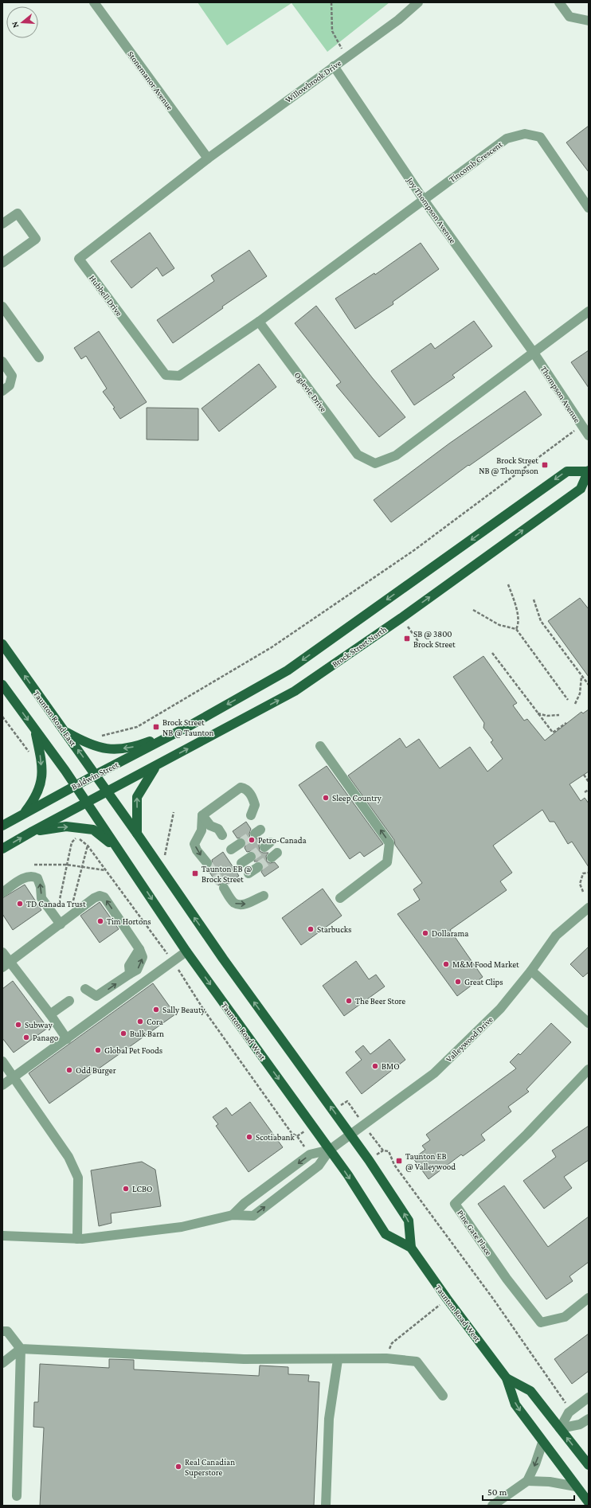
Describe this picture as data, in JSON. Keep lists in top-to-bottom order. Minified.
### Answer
{"streets":{"main road":["Brock Street North","Taunton Road East","Baldwin Street","Taunton Road West"],"street":["Stonemanor Avenue","Willowbrook Drive","Tincomb Crescent","Joy Thompson Avenue","Hubbell Drive","Oglevie Drive","Thompson Avenue","Valleywood Drive","Pine Gate Place"]},"crossings":[["Stonemanor Avenue","Willowbrook Drive"],["Stonemanor Avenue","Hubbell Drive"],["Willowbrook Drive","Joy Thompson Avenue"],["Willowbrook Drive","Hubbell Drive"],["Tincomb Crescent","Joy Thompson Avenue"],["Joy Thompson Avenue","Oglevie Drive"],["Joy Thompson Avenue","Thompson Avenue"],["Hubbell Drive","Oglevie Drive"],["Oglevie Drive","Thompson Avenue"],["Brock Street North","Taunton Road East"],["Brock Street North","Baldwin Street"],["Brock Street North","Taunton Road West"],["Taunton Road East","Baldwin Street"],["Taunton Road East","Taunton Road West"],["Taunton Road West","Valleywood Drive"]],"places":{"transit":["Brock Street NB @ Thompson","SB @ 3800 Brock Street","Brock Street NB @ Taunton","Taunton EB @ Brock Street","Taunton EB @ Valleywood"],"other":["Sleep Country","Petro-Canada","TD Canada Trust","Tim Hortons","Starbucks","Dollarama","M&M Food Market","Great Clips","The Beer Store","Sally Beauty","Cora","Subway","Bulk Barn","Panago","Global Pet Foods","BMO","Odd Burger","Scotiabank","LCBO","Real Canadian Superstore"]},"scale_bar":"50 m","north":"left"}
